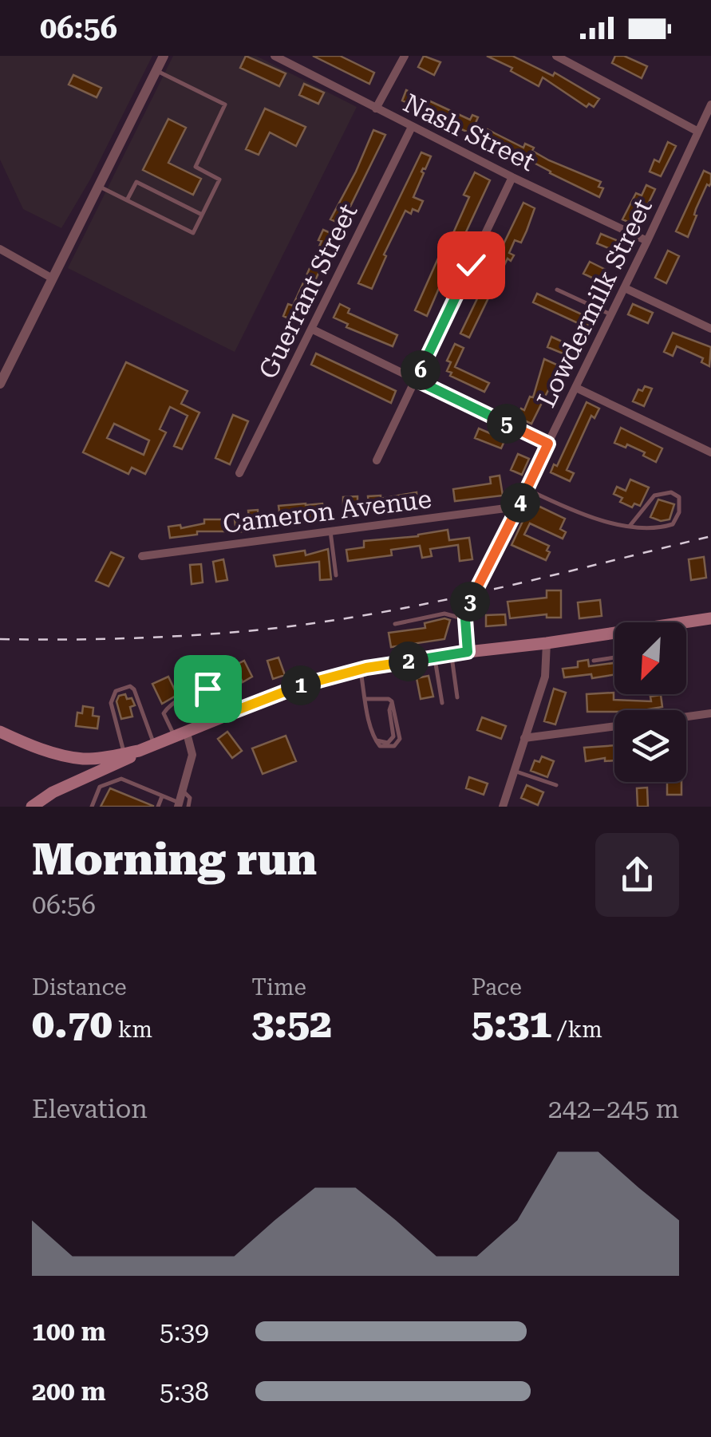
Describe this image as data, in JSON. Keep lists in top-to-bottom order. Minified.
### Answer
{"streets":{"street":["Nash Street","Guerrant Street","Lowdermilk Street","Cameron Avenue"]},"crossings":[["Nash Street","Guerrant Street"],["Nash Street","Lowdermilk Street"],["Lowdermilk Street","Cameron Avenue"]],"north":"bottom left","page":{"status":"06:56","pins":["6","5","4","3","2","1"],"heading":["Morning run","06:56"],"stats":[["Distance","0.70 km"],["Time","3:52"],["Pace","5:31 /km"]],"chart":["Elevation","242–245 m"],"list":[{"name":"100 m","note":"5:39"},{"name":"200 m","note":"5:38"}]}}
